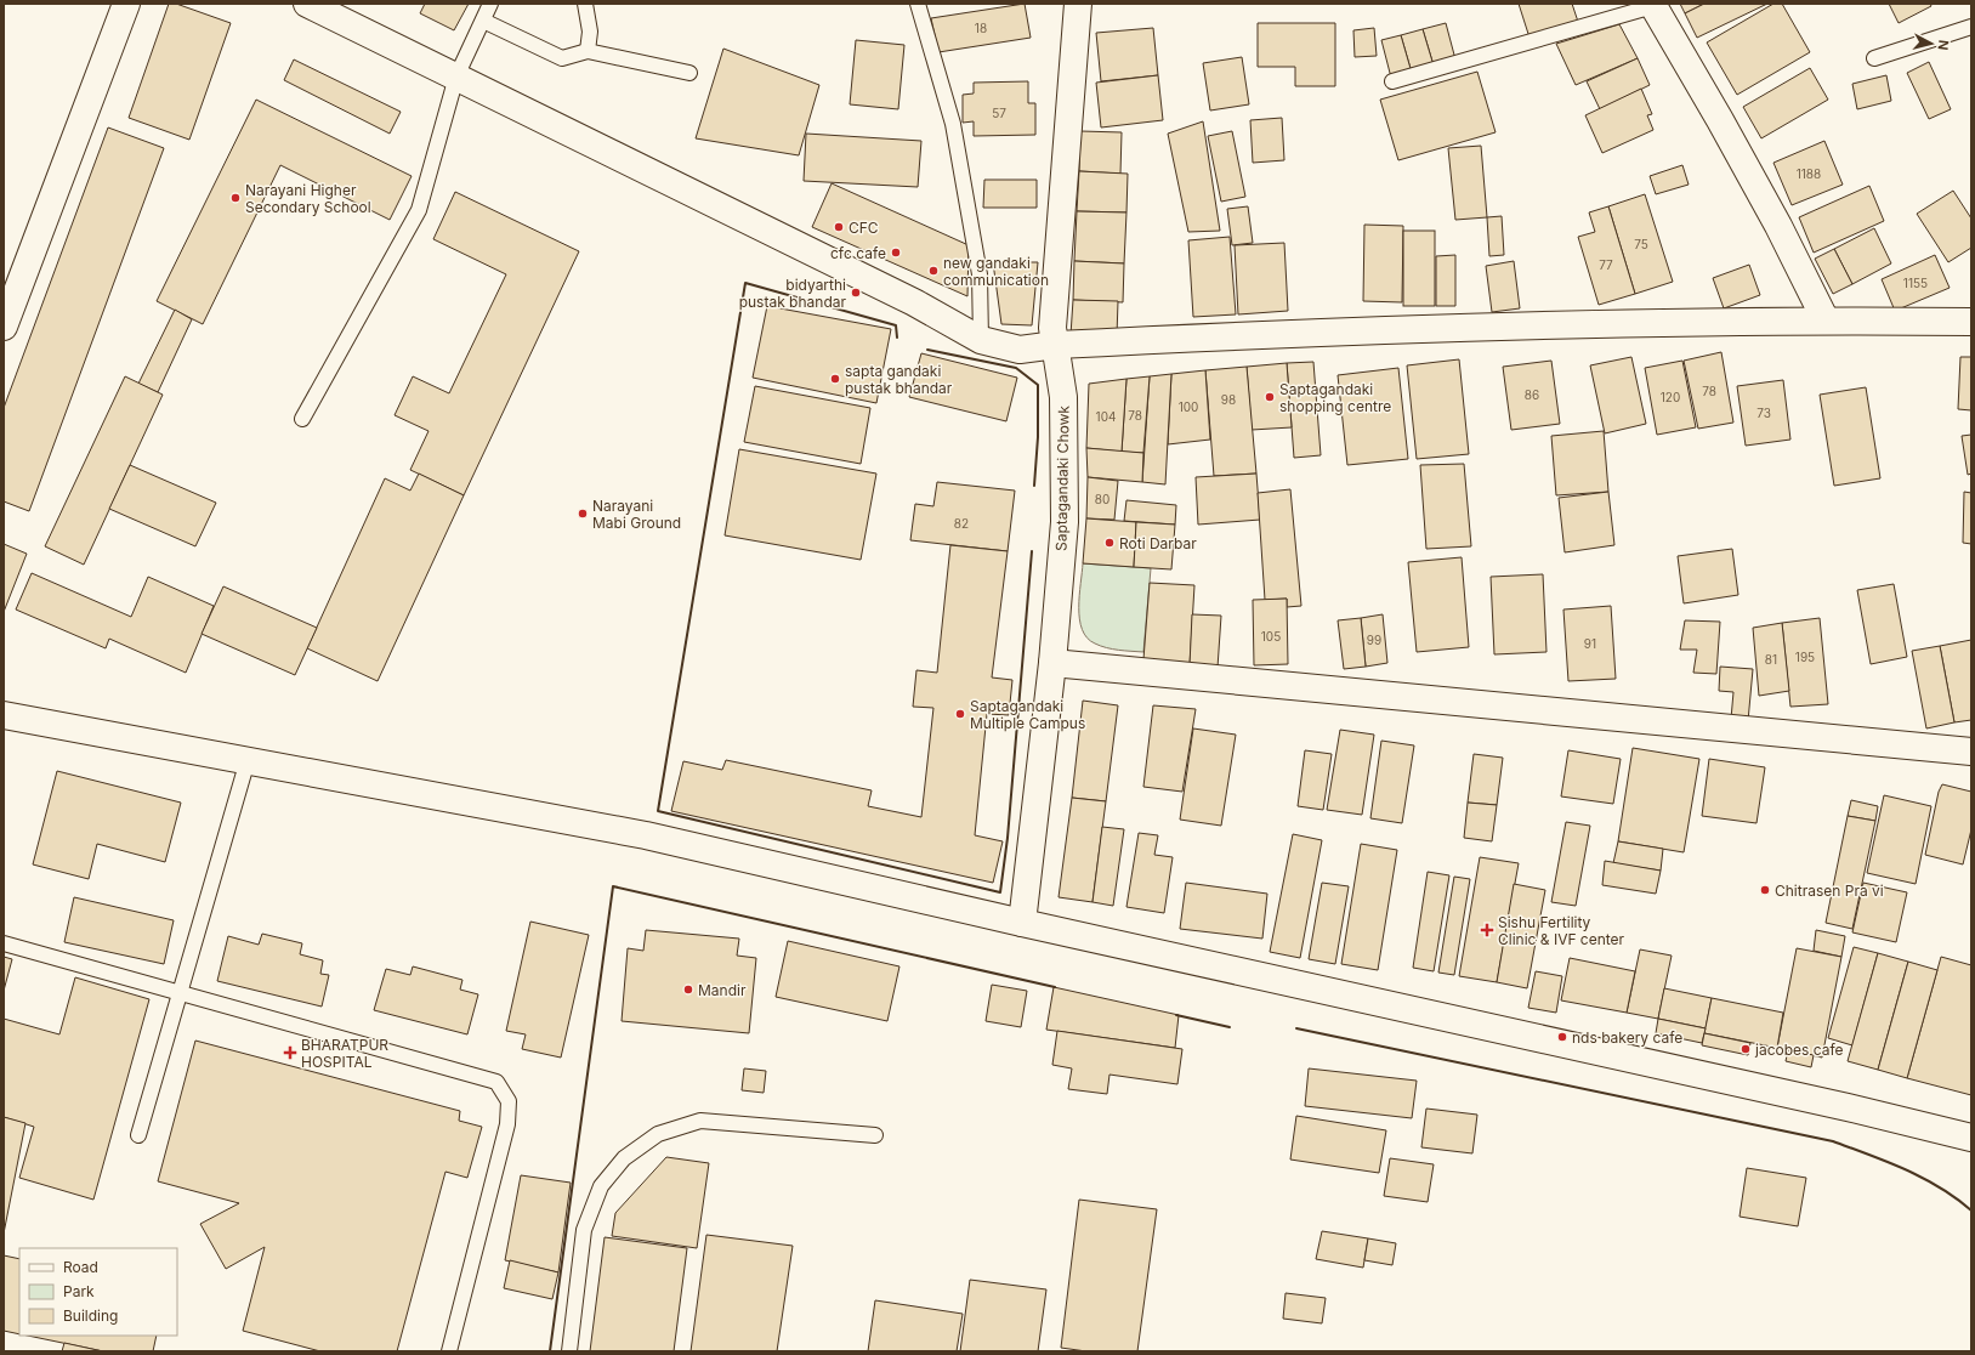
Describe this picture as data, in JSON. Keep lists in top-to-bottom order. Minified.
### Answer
{"streets":{"street":["Saptagandaki Chowk"]},"places":{"other":["Narayani Higher Secondary School","CFC","cfc cafe","new gandaki communication","bidyarthi pustak bhandar","sapta gandaki pustak bhandar","Saptagandaki shopping centre","Narayani Mabi Ground","Roti Darbar","Saptagandaki Multiple Campus","Chitrasen Pra vi","Mandir","nds bakery cafe","jacobes cafe"],"health":["Sishu Fertility Clinic & IVF center","BHARATPUR HOSPITAL"]},"house_numbers":["18","57","1188","75","77","1155","78","86","120","98","100","73","78","104","80","82","105","99","91","195","81"],"legend":["Road","Park","Building"],"north":"right"}
